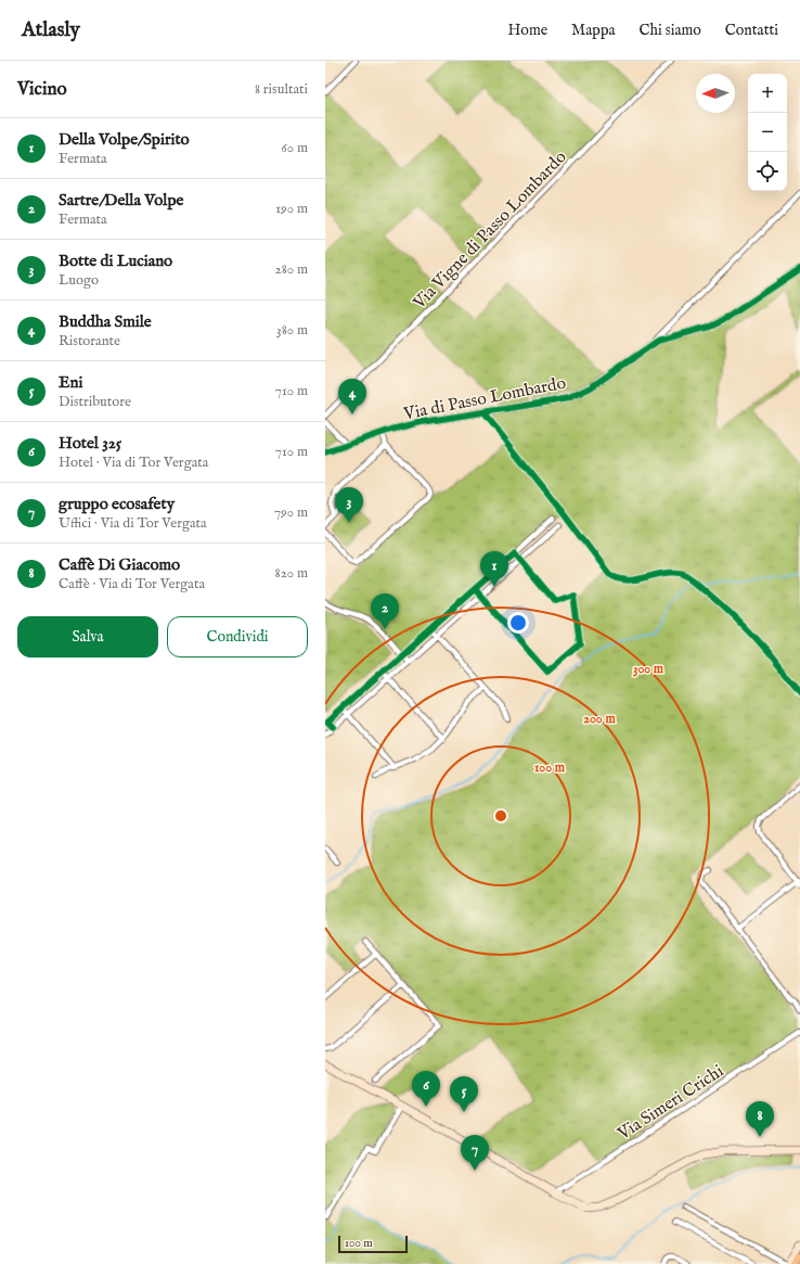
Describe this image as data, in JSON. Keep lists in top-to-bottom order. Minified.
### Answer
{"streets":{"street":["Via Vigne di Passo Lombardo","Via di Passo Lombardo","Via Simeri Crichi"]},"scale_bar":"100 m","north":"left","page":{"header":"Atlasly","nav":["Home","Mappa","Chi siamo","Contatti"],"heading":["Vicino","8 risultati"],"map_buttons":["+","−"],"list":[{"mark":"1","name":"Della Volpe/Spirito","note":"Fermata","value":"60 m"},{"mark":"2","name":"Sartre/Della Volpe","note":"Fermata","value":"190 m"},{"mark":"3","name":"Botte di Luciano","note":"Luogo","value":"280 m"},{"mark":"4","name":"Buddha Smile","note":"Ristorante","value":"380 m"},{"mark":"5","name":"Eni","note":"Distributore","value":"710 m"},{"mark":"6","name":"Hotel 325","note":"Hotel · Via di Tor Vergata","value":"710 m"},{"mark":"7","name":"gruppo ecosafety","note":"Uffici · Via di Tor Vergata","value":"790 m"},{"mark":"8","name":"Caffè Di Giacomo","note":"Caffè · Via di Tor Vergata","value":"820 m"}],"pins":["4","3","1","2","6","5","8","7"],"buttons":["Salva","Condividi"],"scale":"100 m"},"rings":["300 m","200 m","100 m"]}
